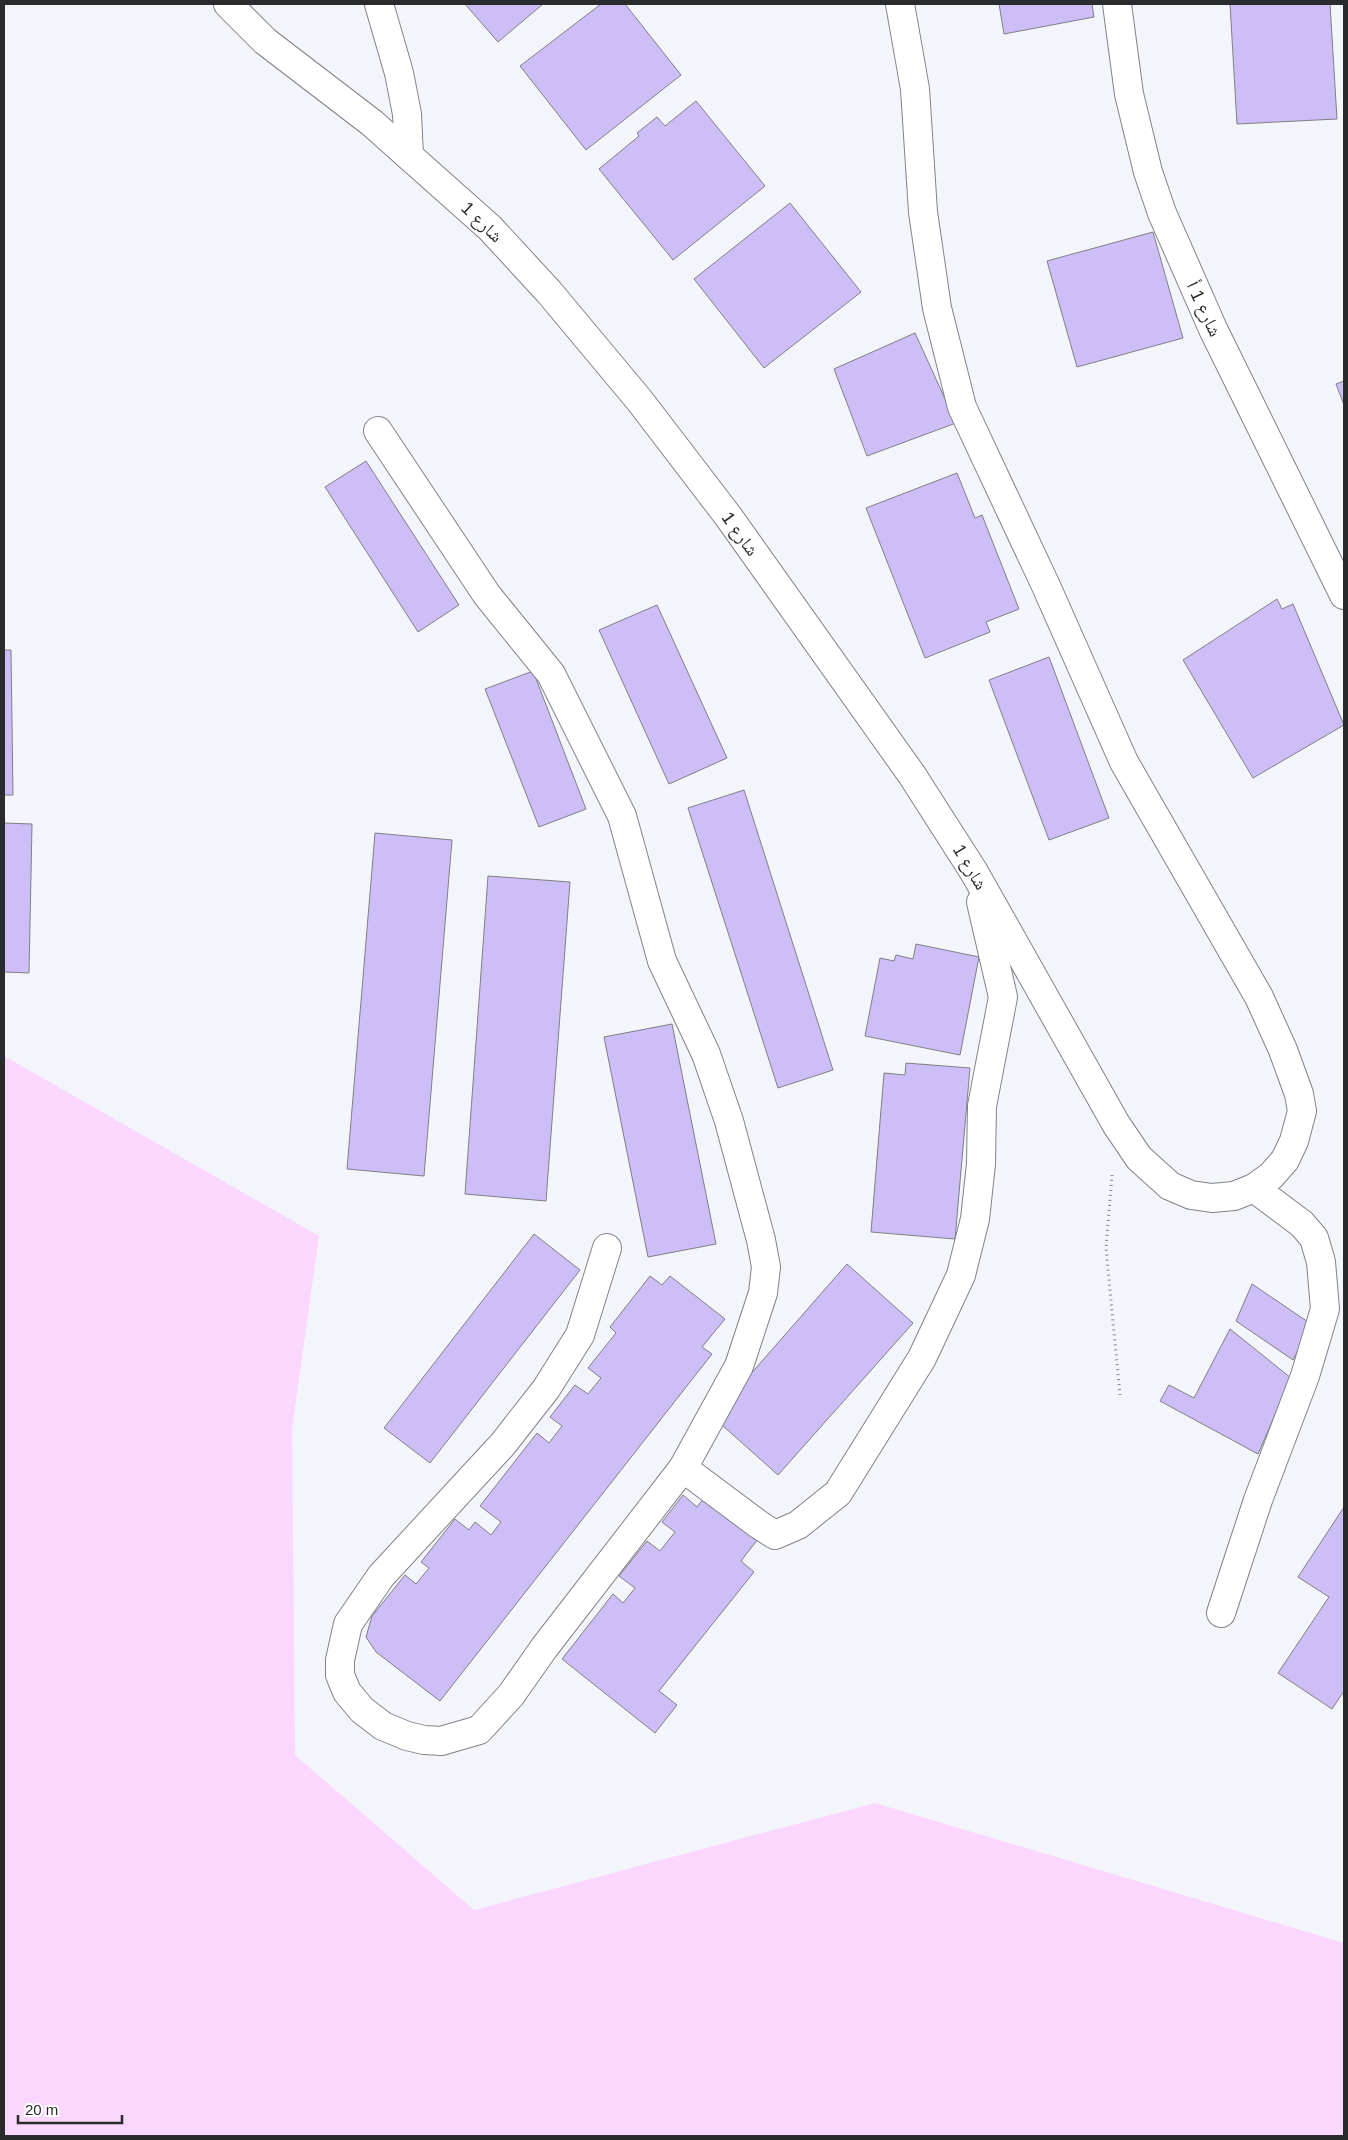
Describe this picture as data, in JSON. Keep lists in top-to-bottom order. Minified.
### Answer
{"streets":{"street":["شارع 1","شارع 1 أ"]},"scale_bar":"20 m"}
